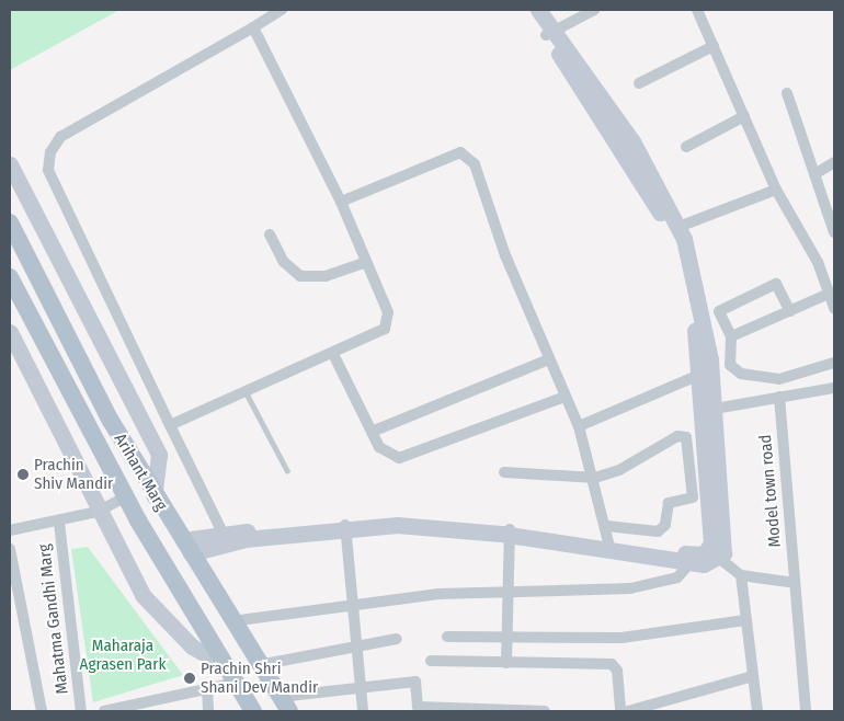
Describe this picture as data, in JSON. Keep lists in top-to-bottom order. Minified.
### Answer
{"streets":{"main road":["Arihant Marg"],"street":["Model town road","Mahatma Gandhi Marg"]},"parks":["Maharaja Agrasen Park"],"places":["Prachin Shiv Mandir","Prachin Shri Shani Dev Mandir"]}
